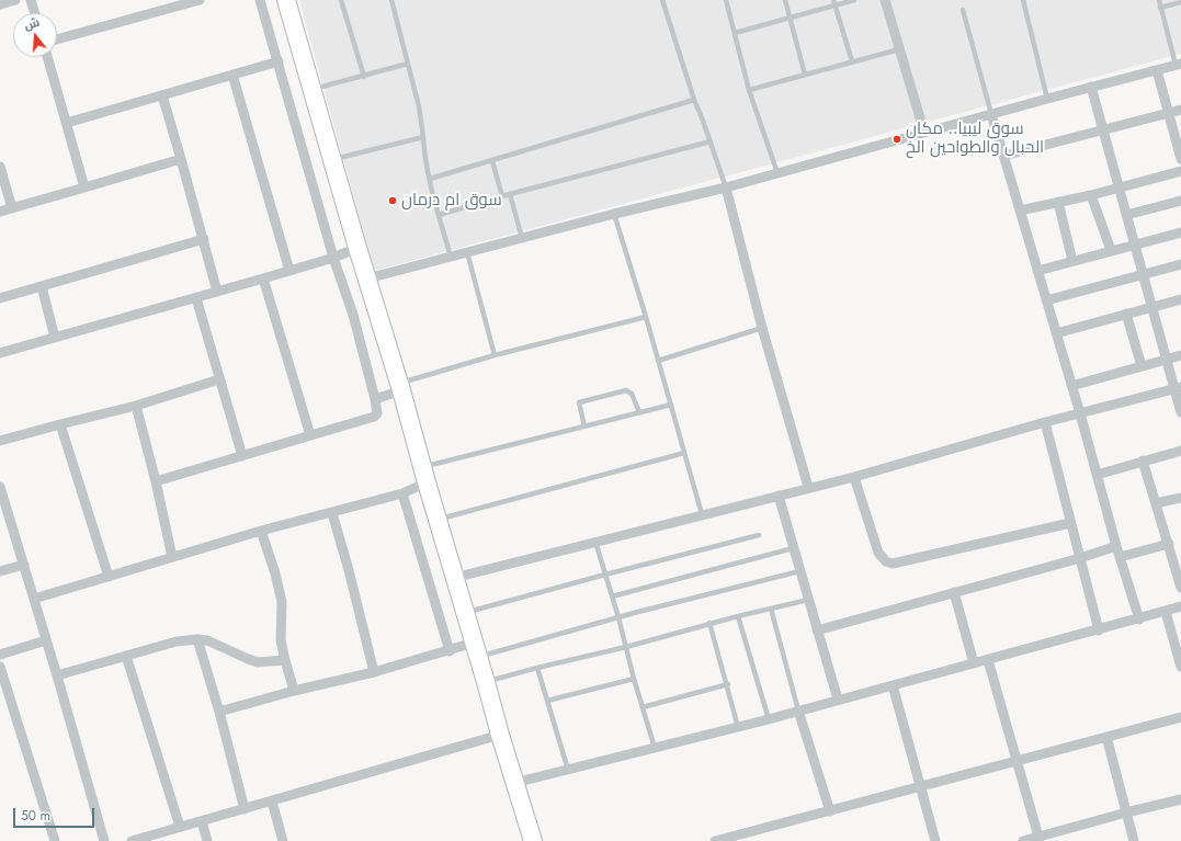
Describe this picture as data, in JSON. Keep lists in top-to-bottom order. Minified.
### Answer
{"places":["سوق ليبيا.. مكان الحبال والطواحين الخ","سوق ام درمان"],"scale_bar":"50 m","north":"top"}
